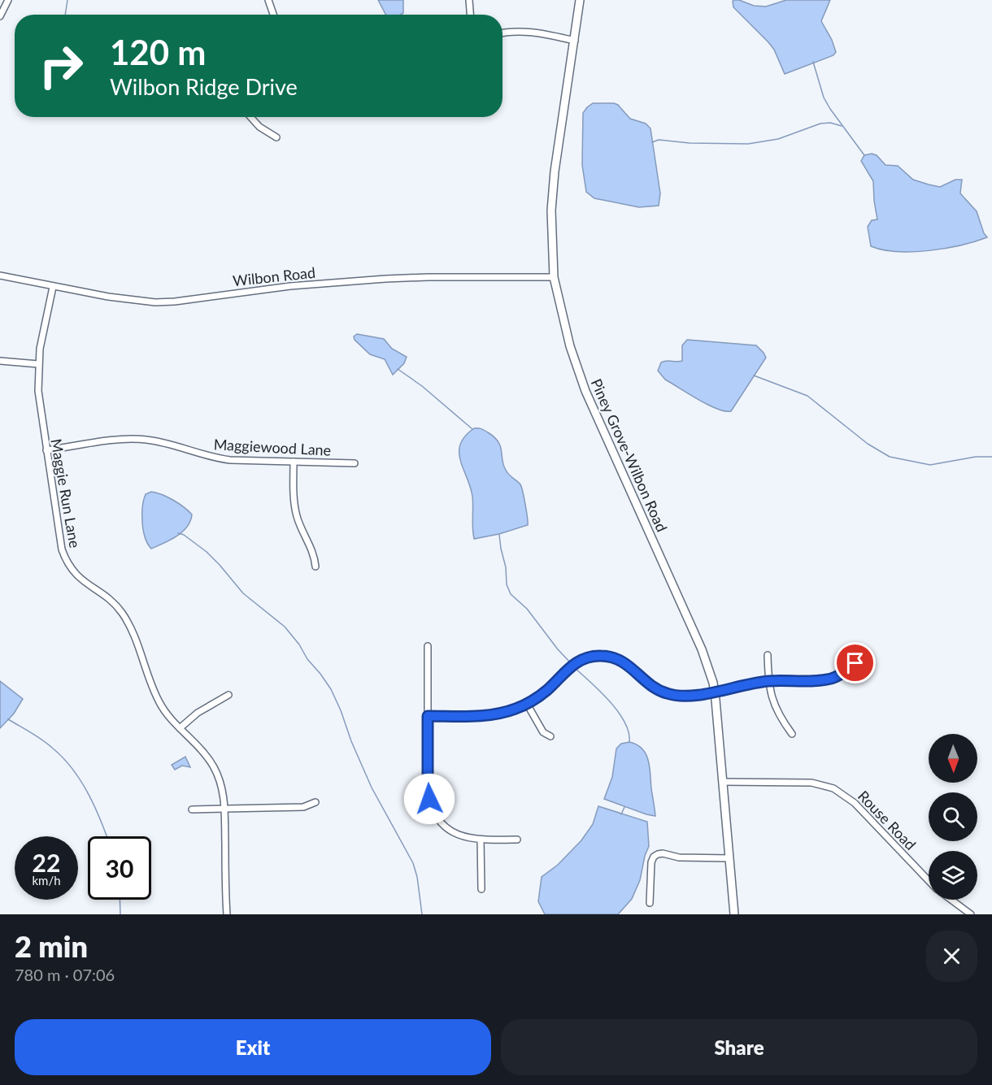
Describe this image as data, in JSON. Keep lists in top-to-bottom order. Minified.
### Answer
{"streets":{"street":["Wilbon Road","Maggiewood Lane","Piney Grove-Wilbon Road","Maggie Run Lane","Rouse Road"]},"crossings":[["Wilbon Road","Piney Grove-Wilbon Road"],["Wilbon Road","Maggie Run Lane"],["Maggiewood Lane","Maggie Run Lane"],["Piney Grove-Wilbon Road","Rouse Road"]],"north":"bottom","page":{"turn":["120 m","Wilbon Ridge Drive"],"speed":"22 km/h","limit":"30","heading":["2 min","780 m · 07:06"],"buttons":["Exit","Share"]}}
